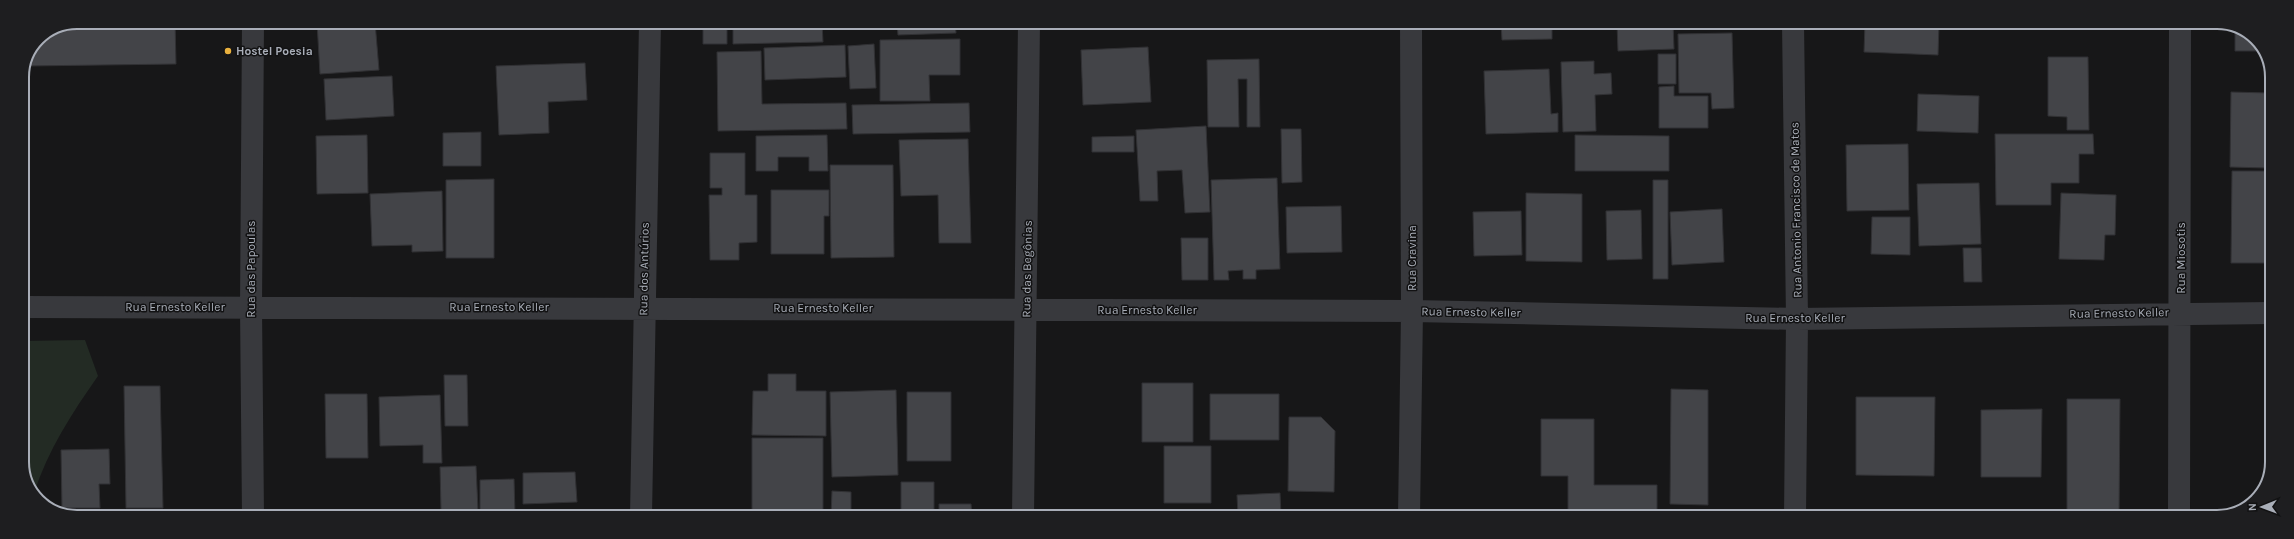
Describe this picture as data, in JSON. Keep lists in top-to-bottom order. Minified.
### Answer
{"streets":{"street":["Rua Antonio Francisco de Matos","Rua Cravina","Rua Miosotis","Rua das Papoulas","Rua dos Antúrios","Rua das Begônias","Rua Ernesto Keller"]},"crossings":[["Rua Antonio Francisco de Matos","Rua Ernesto Keller"],["Rua Cravina","Rua Ernesto Keller"],["Rua Miosotis","Rua Ernesto Keller"],["Rua das Papoulas","Rua Ernesto Keller"],["Rua dos Antúrios","Rua Ernesto Keller"],["Rua das Begônias","Rua Ernesto Keller"]],"places":["Hostel Poesia"],"north":"left"}
